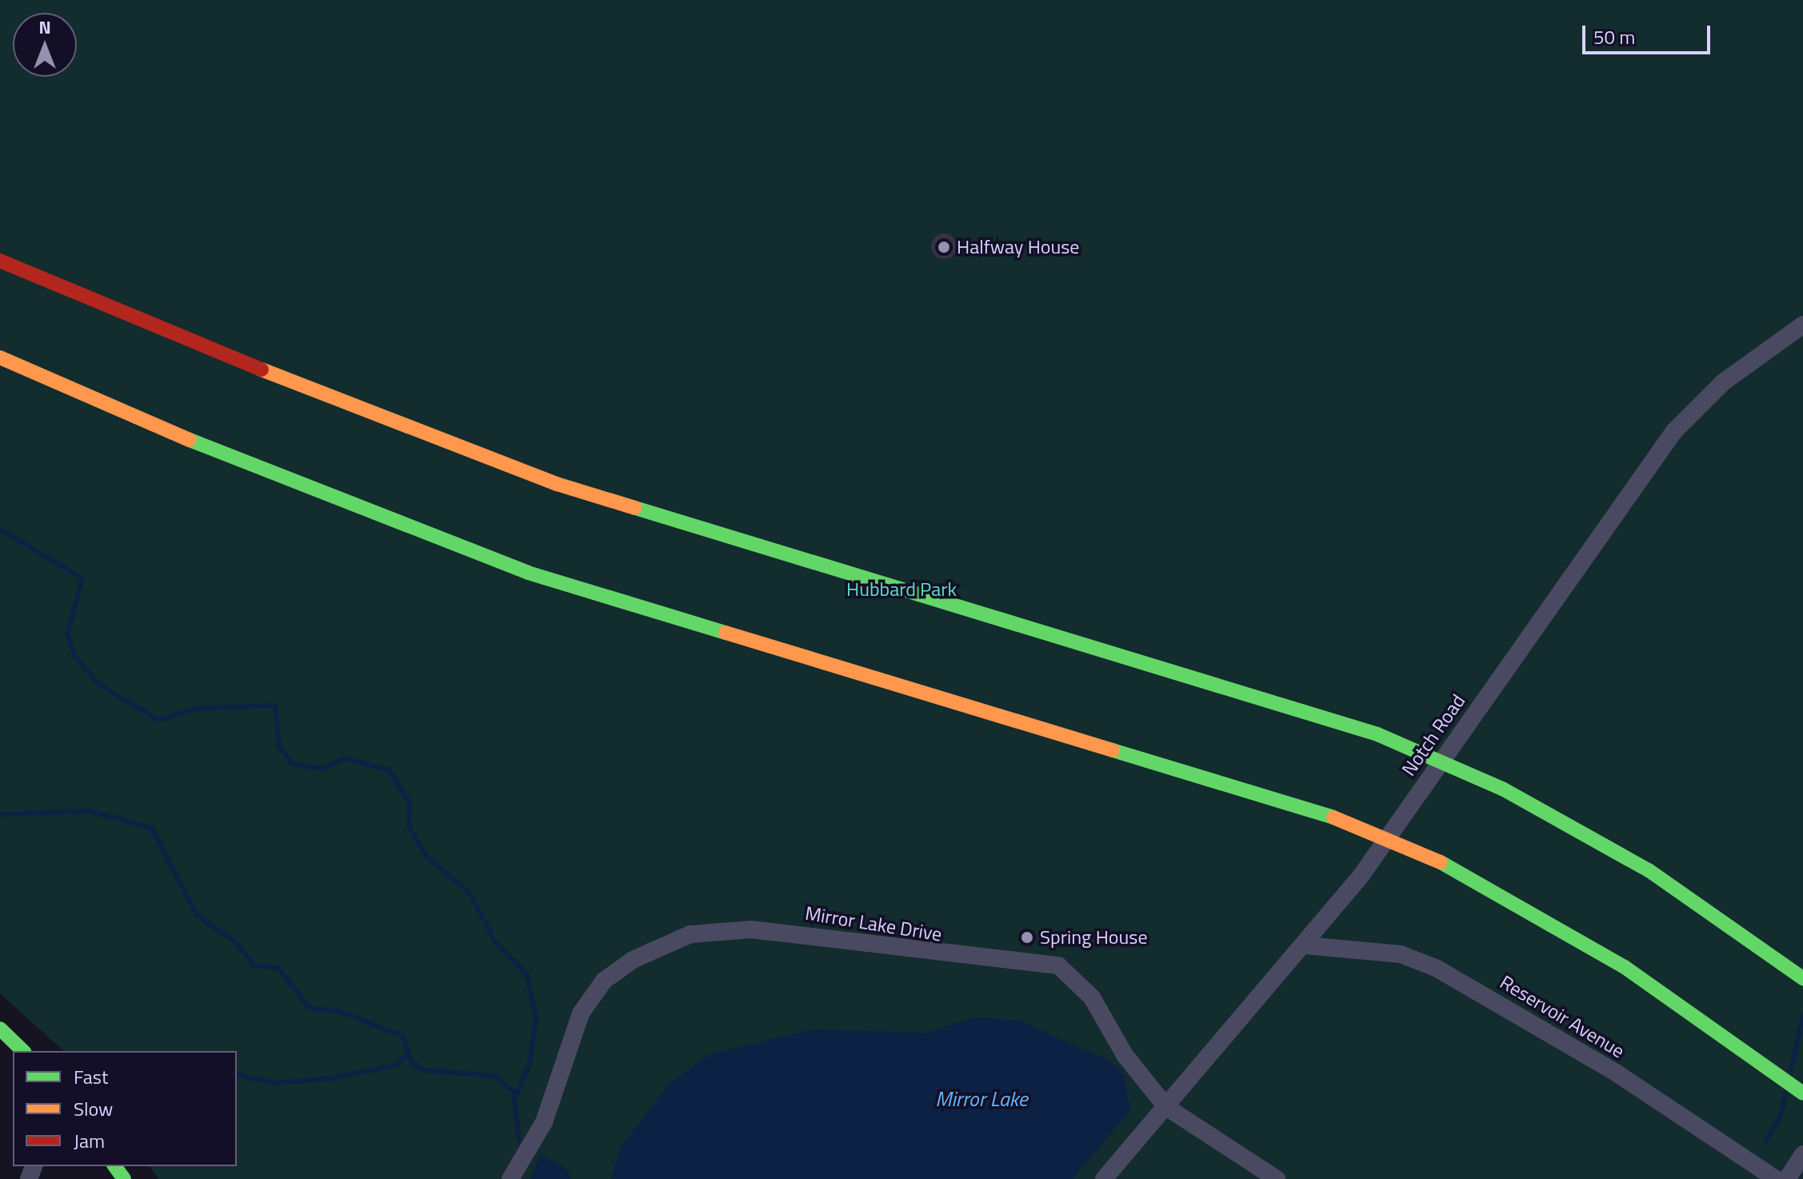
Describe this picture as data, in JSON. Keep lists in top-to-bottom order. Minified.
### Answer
{"streets":{"street":["Notch Road","Mirror Lake Drive","Reservoir Avenue"]},"crossings":[["Notch Road","Mirror Lake Drive"],["Notch Road","Reservoir Avenue"]],"water":["Mirror Lake"],"parks":["Hubbard Park"],"places":["Halfway House","Spring House"],"legend":["Fast","Slow","Jam"],"scale_bar":"50 m","north":"top"}
